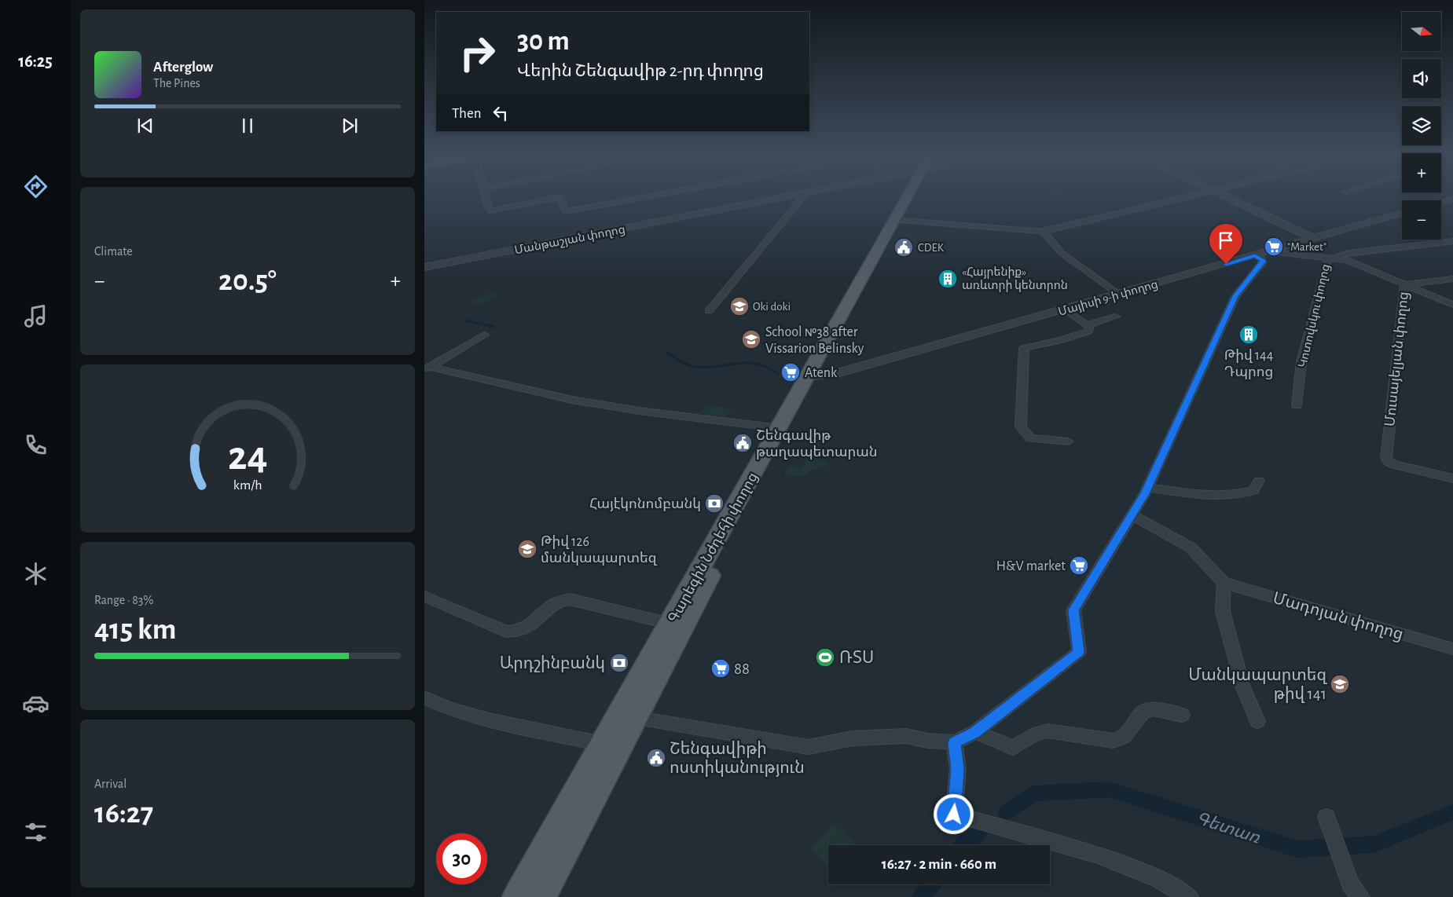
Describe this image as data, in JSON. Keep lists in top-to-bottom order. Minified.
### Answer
{"streets":{"main road":["Գարեգին Նժդեհի փողոց"],"street":["Մանթաշյան փողոց","Մայիսի 9-ի փողոց","Կոտովսկու փողոց","Մուսայելյան փողոց","Մադոյան փողոց"]},"crossings":[["Մայիսի 9-ի փողոց","Գարեգին Նժդեհի փողոց"]],"water":["Գետառ"],"places":{"supermarket":["\"Market\"","Atenk","H&V market","88"],"public building":["CDEK","Շենգավիթ թաղապետարան","Շենգավիթի ոստիկանություն"],"building":["«Հայրենիք» առևտրի կենտրոն","Թիվ 144 Դպրոց"],"school or university":["Oki doki","School №38 after Vissarion Belinsky","Թիվ 126 մանկապարտեզ","Մանկապարտեզ թիվ 141"],"bank":["Հայէկոնոմբանկ","Արդշինբանկ"],"sports":["ՌՏՍ"]},"north":"right","page":{"tabs":"16:25","map_buttons":["+","−"],"turn":["30 m","Վերին Շենգավիթ 2-րդ փողոց"],"song":["Afterglow","The Pines"],"then":"Then","tile":["Climate",["Range · 83%","415 km"],["Arrival","16:27"]],"heat":["−","20.5°","+"],"limit":"30","trip":"16:27 · 2 min · 660 m","gauge":["24","km/h"]}}
